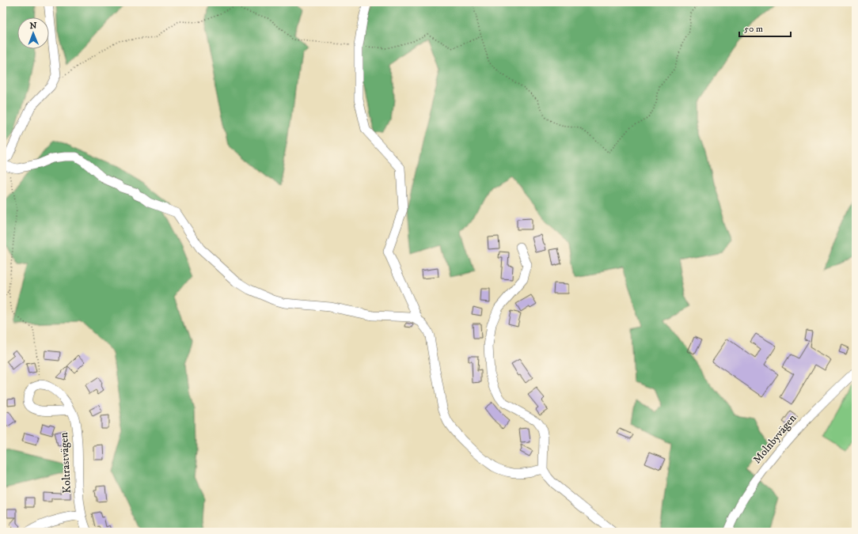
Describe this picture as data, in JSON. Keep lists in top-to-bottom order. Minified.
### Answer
{"streets":{"street":["Molnbyvägen","Koltrastvägen"]},"scale_bar":"50 m","north":"top"}
